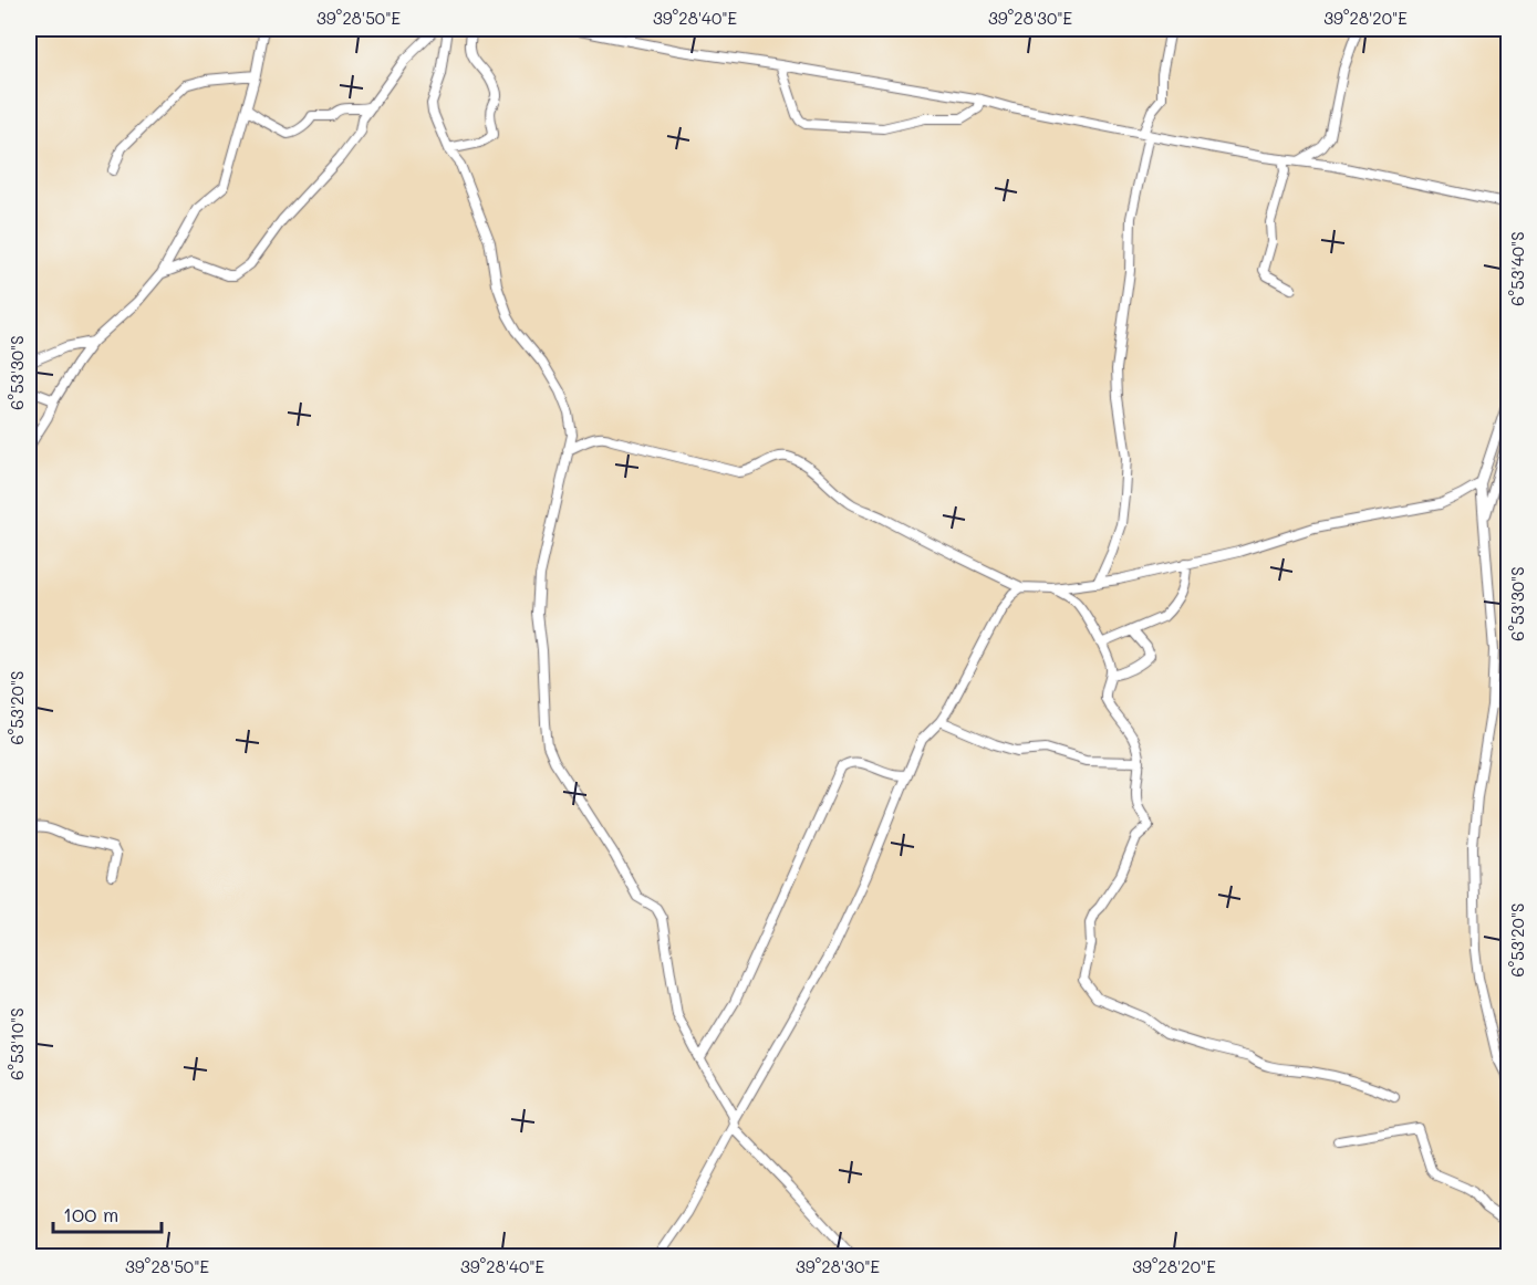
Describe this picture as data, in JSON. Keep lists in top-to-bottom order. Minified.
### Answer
{"scale_bar":"100 m","coordinates":["39°28'50\"E","39°28'40\"E","39°28'30\"E","39°28'20\"E","6°53'40\"S","6°53'30\"S","6°53'20\"S","6°53'10\"S"]}
